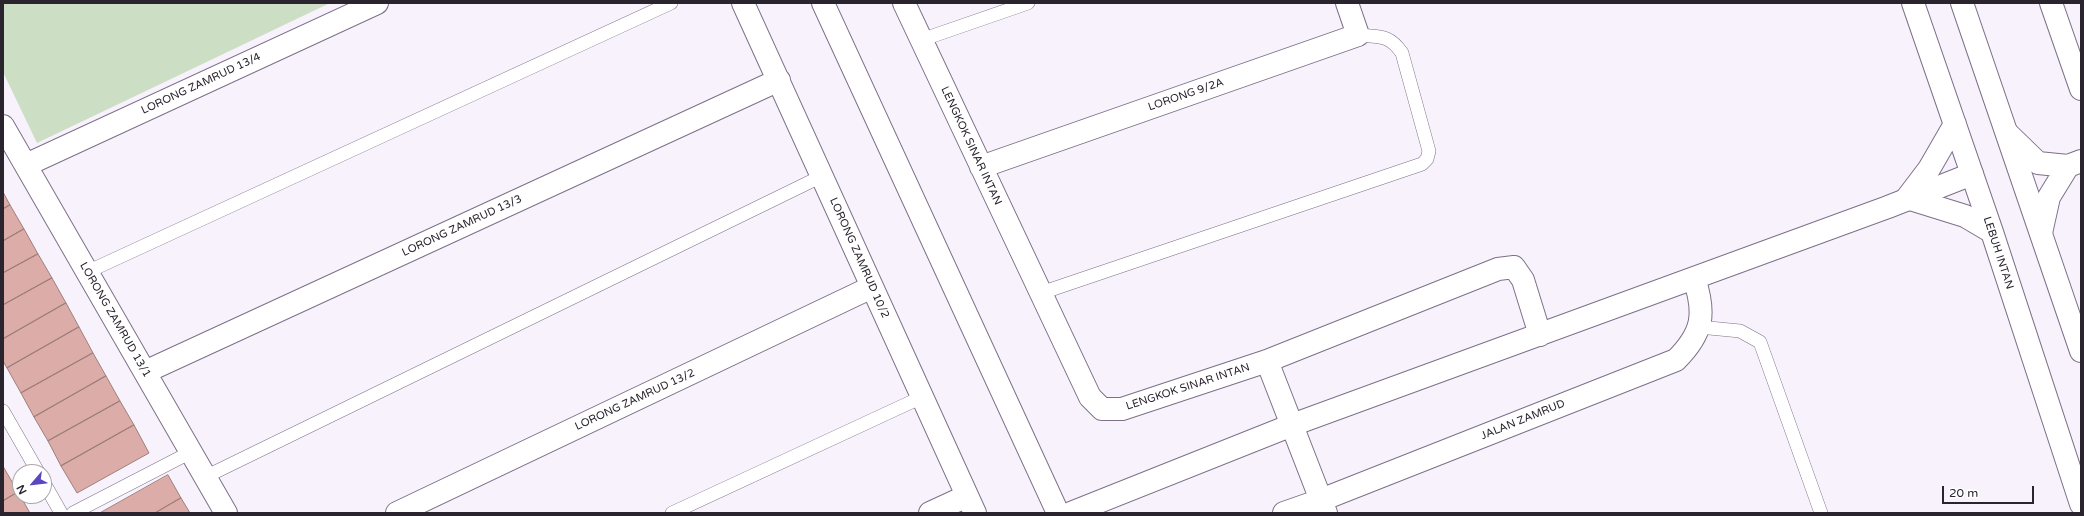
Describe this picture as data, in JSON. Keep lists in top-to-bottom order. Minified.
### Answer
{"streets":{"street":["LORONG ZAMRUD 13/4","LORONG 9/2A","LENGKOK SINAR INTAN","LORONG ZAMRUD 13/3","LEBUH INTAN","LORONG ZAMRUD 10/2","LORONG ZAMRUD 13/1","LORONG ZAMRUD 13/2","JALAN ZAMRUD"]},"crossings":[["LORONG ZAMRUD 13/4","LORONG ZAMRUD 13/1"],["LORONG 9/2A","LENGKOK SINAR INTAN"],["LORONG ZAMRUD 13/3","LORONG ZAMRUD 10/2"],["LORONG ZAMRUD 13/3","LORONG ZAMRUD 13/1"],["LORONG ZAMRUD 10/2","LORONG ZAMRUD 13/2"]],"scale_bar":"20 m","north":"bottom left"}
